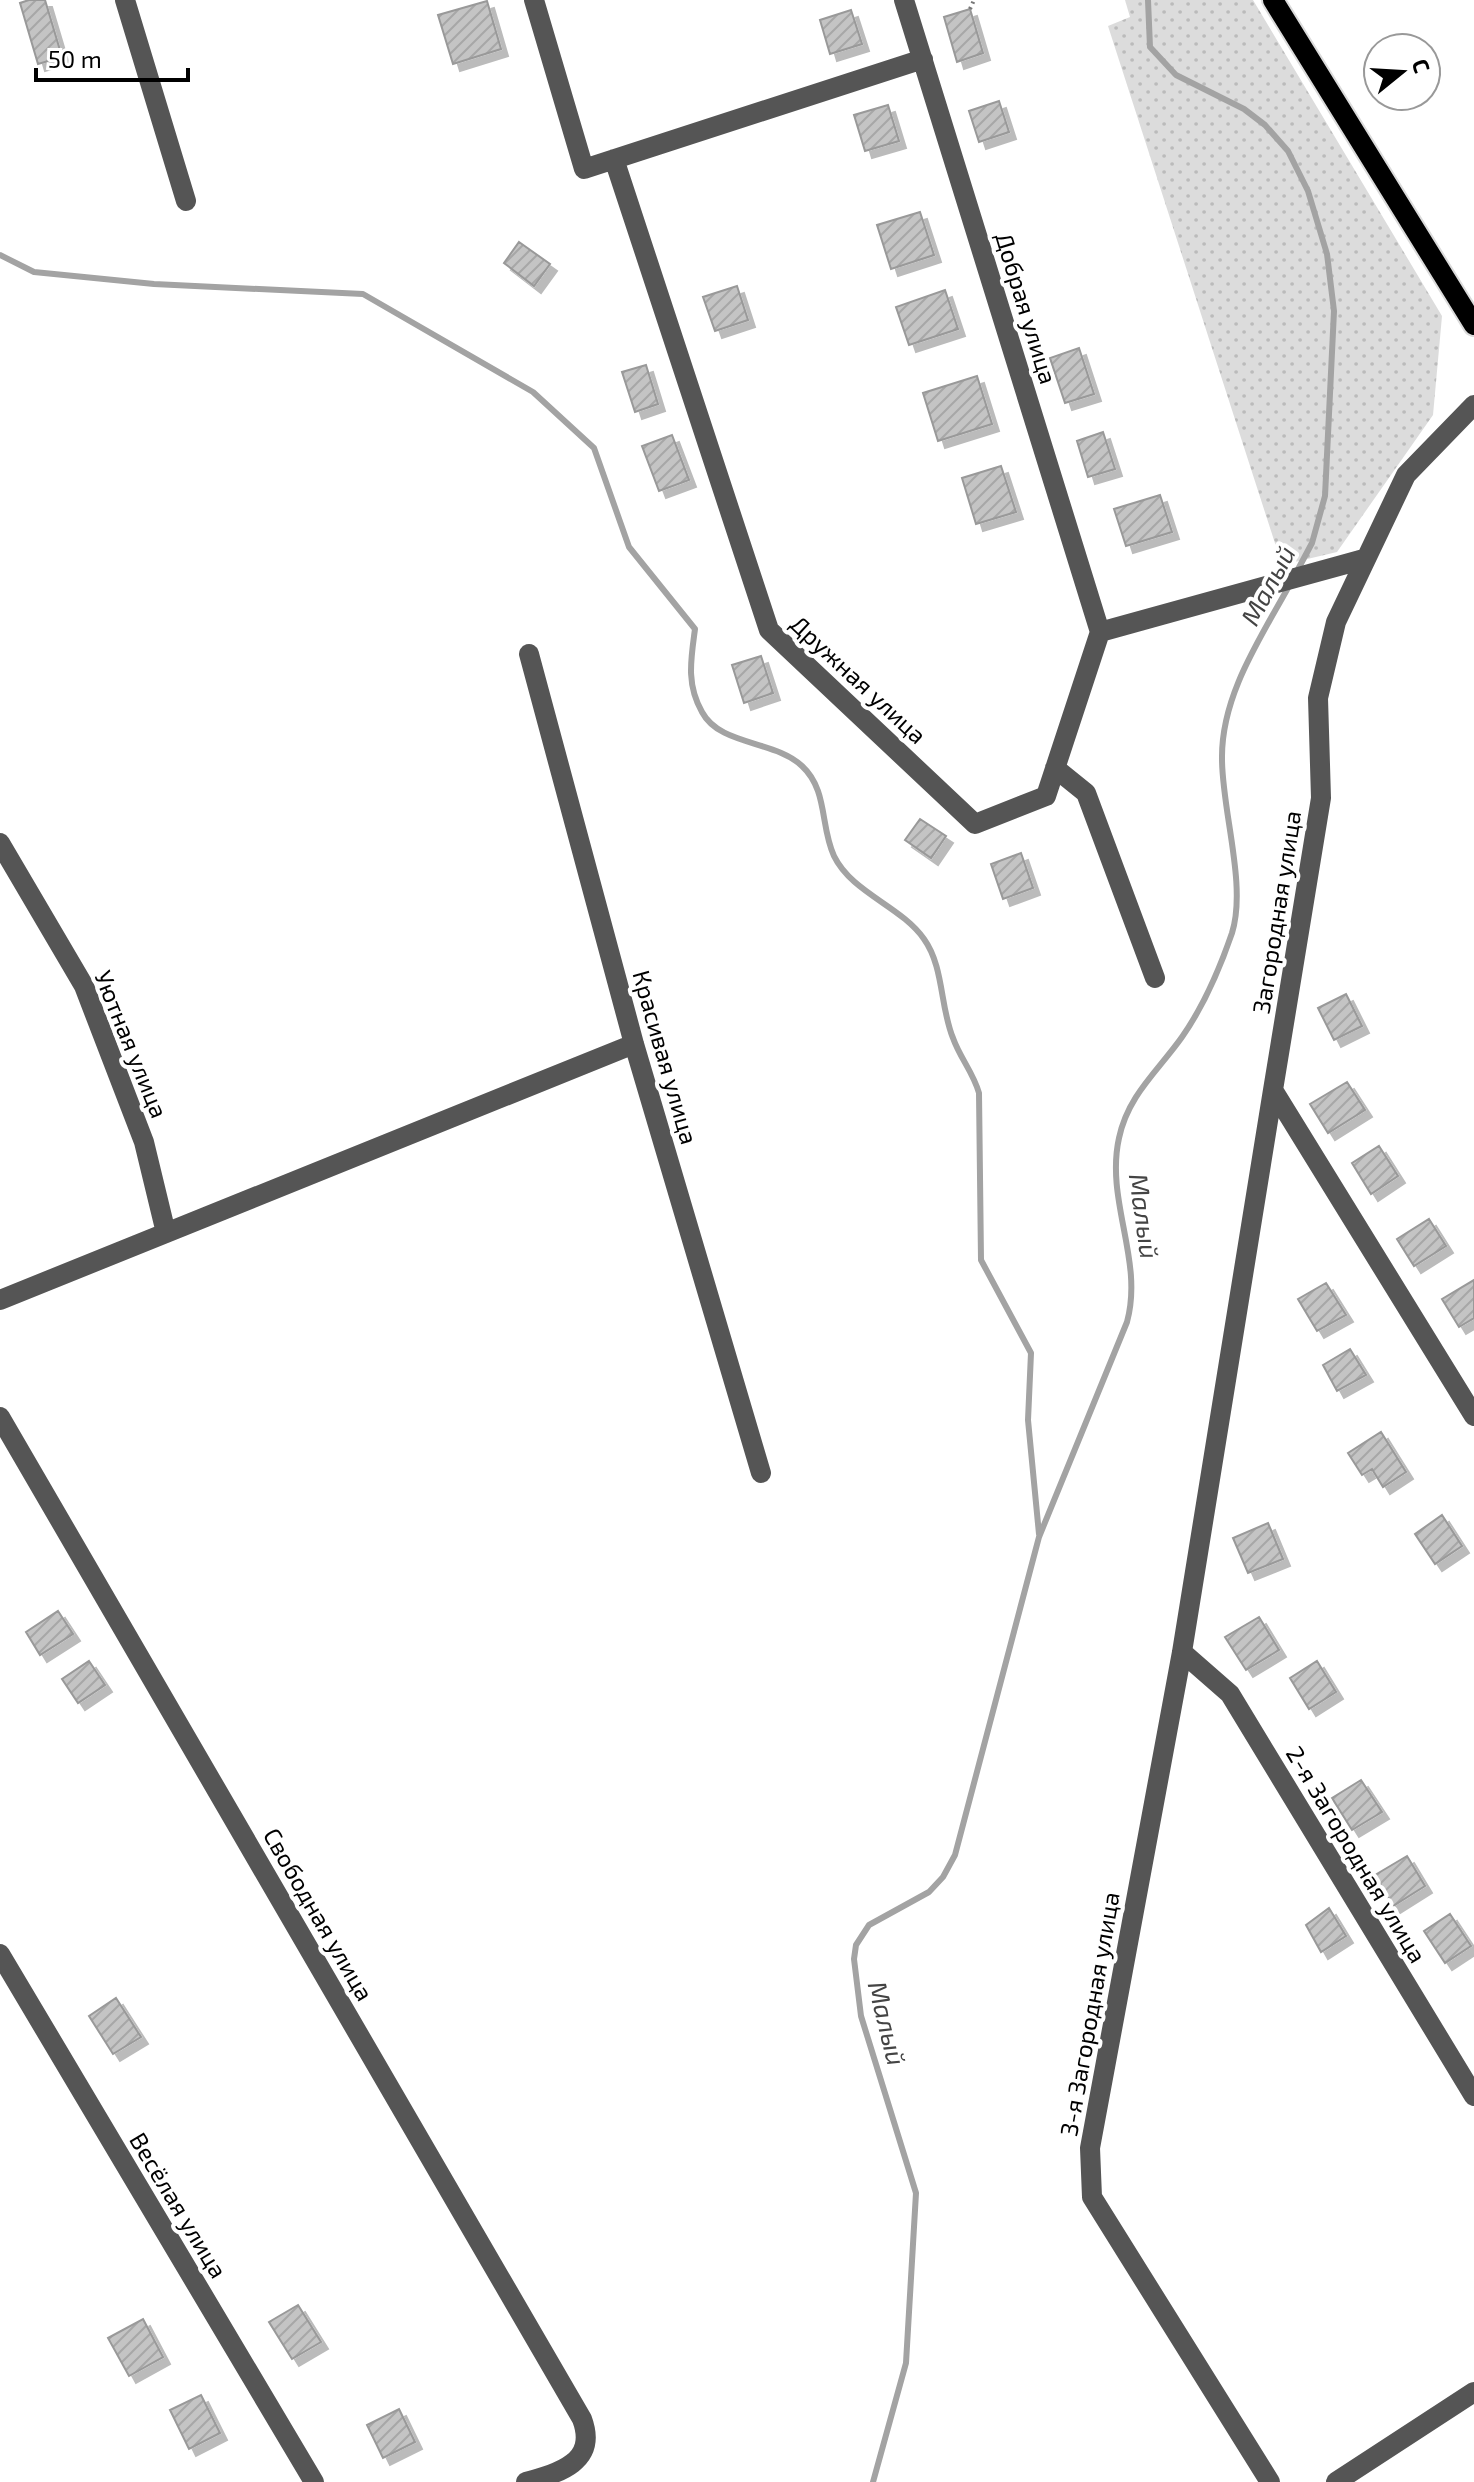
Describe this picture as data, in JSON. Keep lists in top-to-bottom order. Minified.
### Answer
{"streets":{"street":["Добрая улица","Дружная улица","Загородная улица","Уютная улица","Красивая улица","2-я Загородная улица","Свободная улица","3-я Загородная улица","Весёлая улица"]},"crossings":[["Добрая улица","Дружная улица"],["Загородная улица","2-я Загородная улица"],["Загородная улица","3-я Загородная улица"],["2-я Загородная улица","3-я Загородная улица"]],"water":["Малый"],"scale_bar":"50 m","north":"right"}
